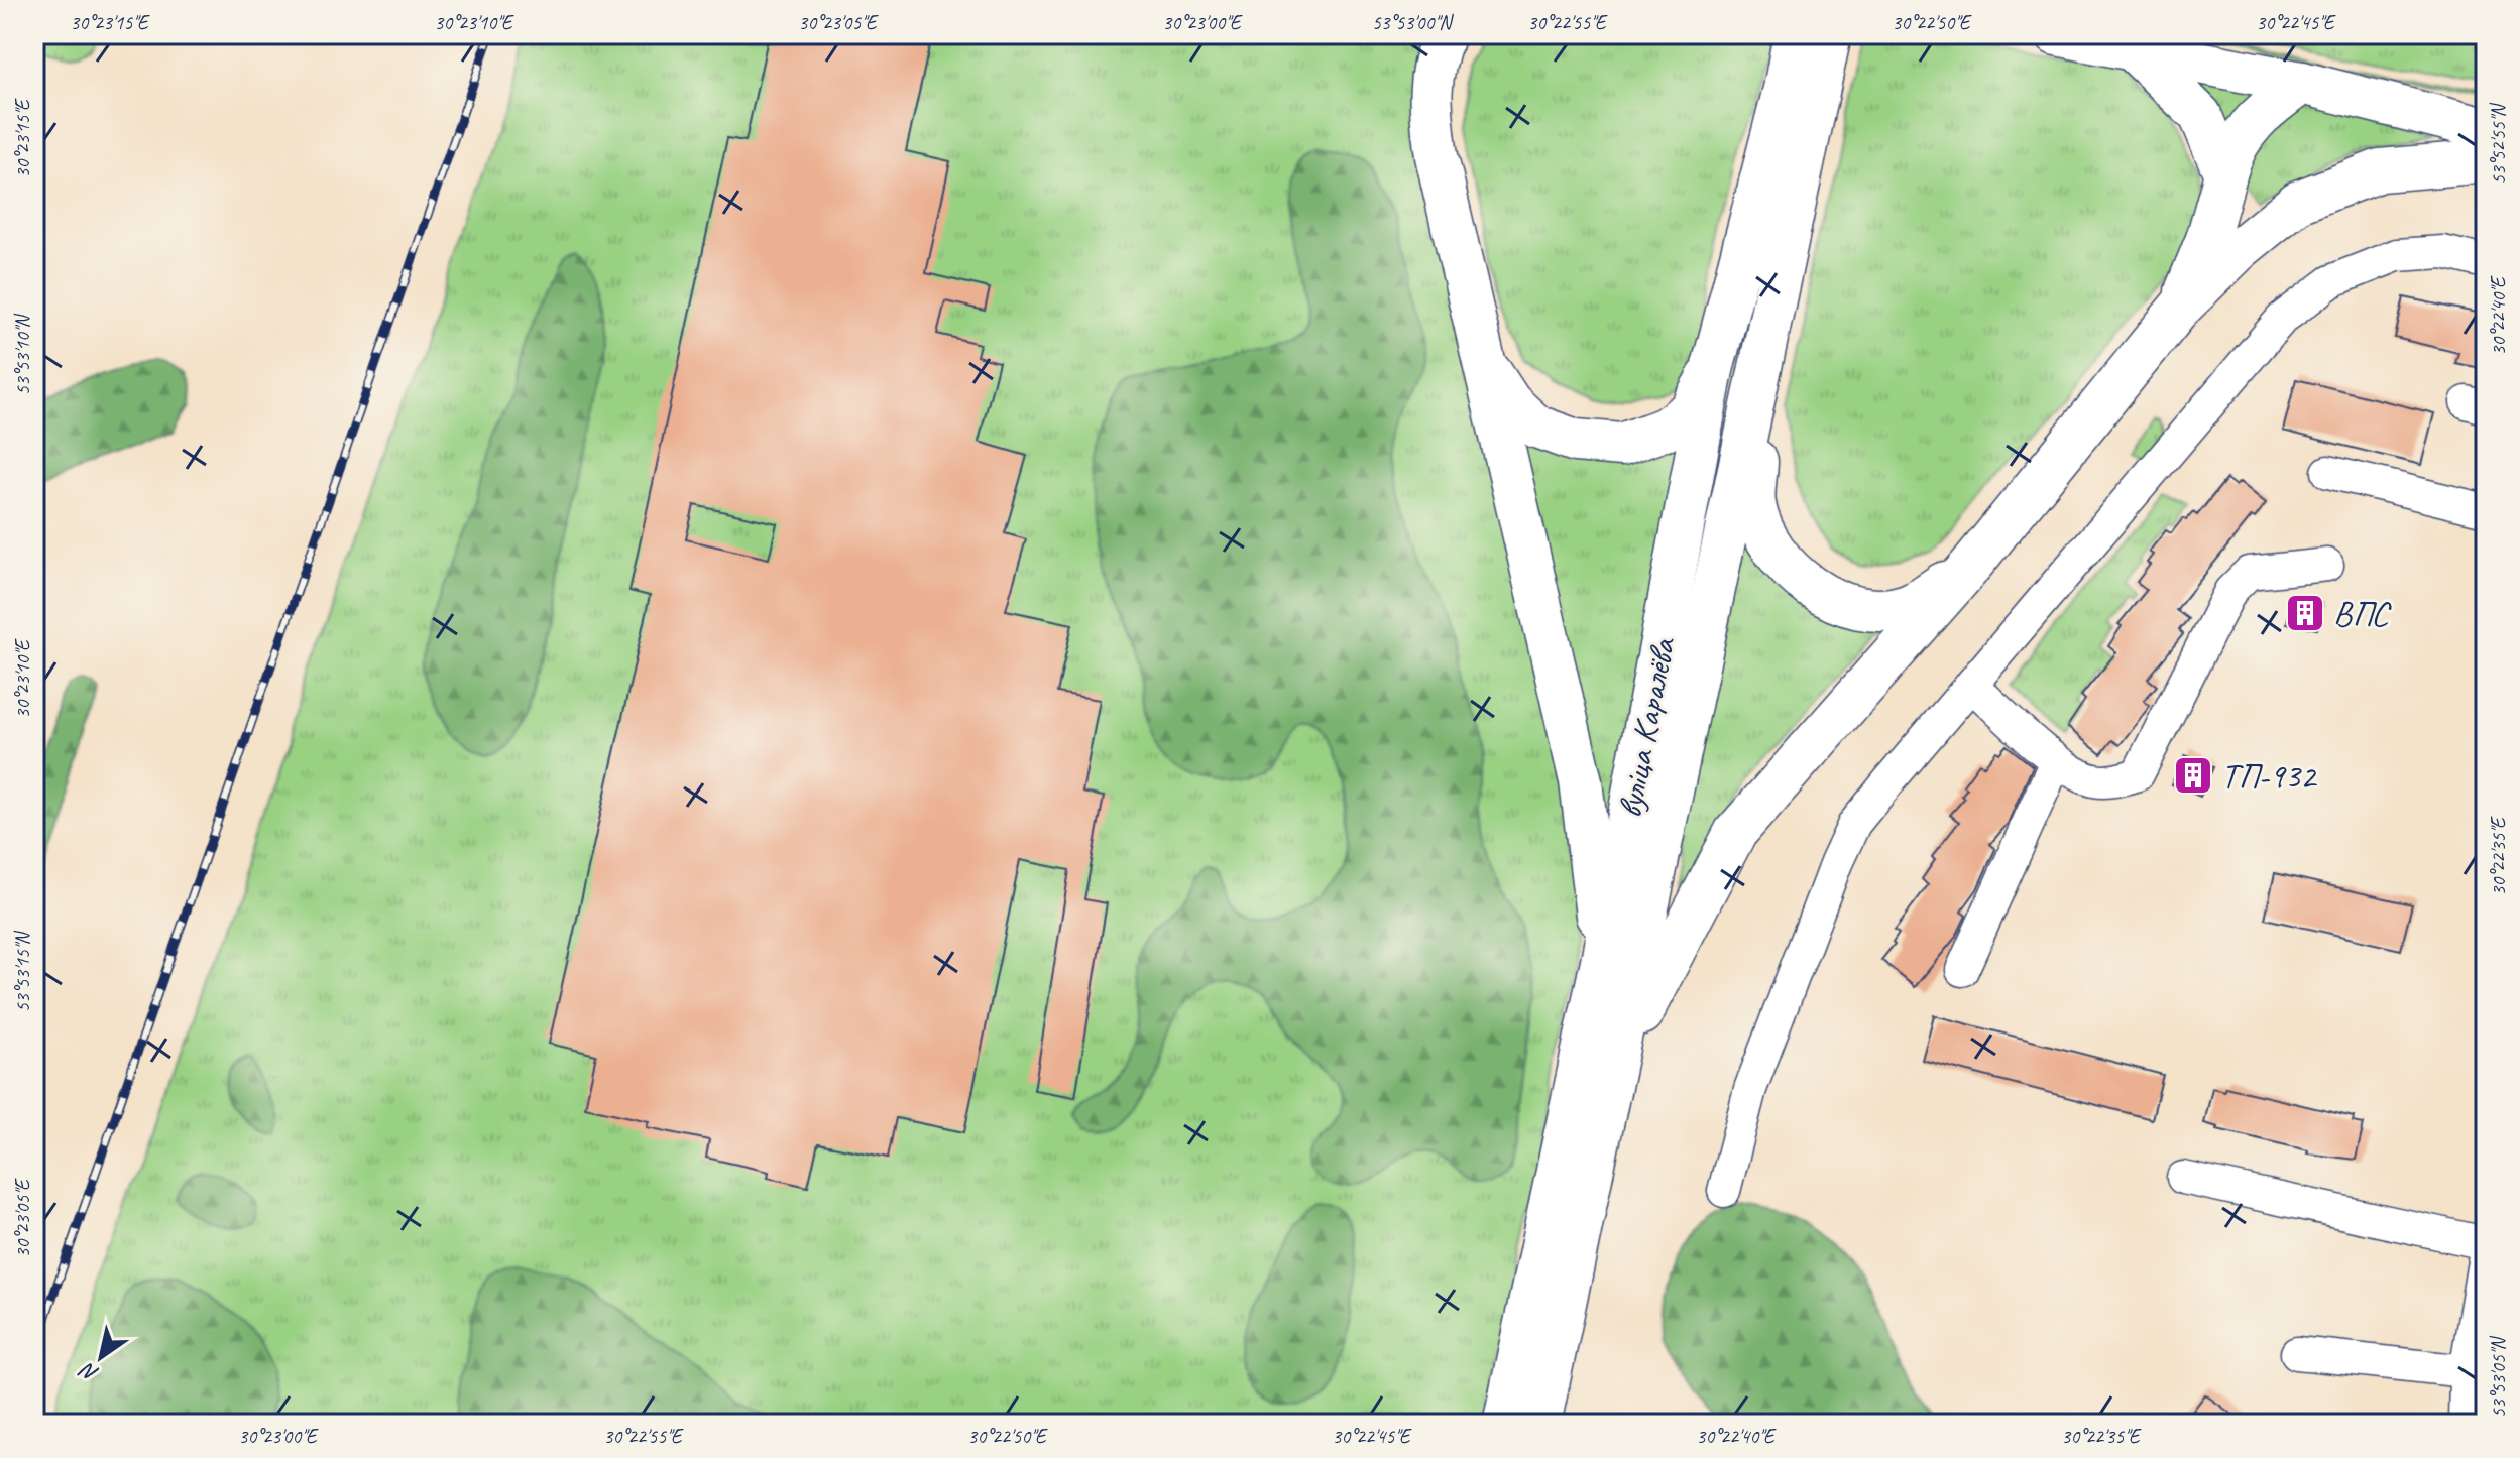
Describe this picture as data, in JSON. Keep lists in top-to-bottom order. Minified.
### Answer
{"streets":{"main road":["вуліца Каралёва"]},"places":{"building":["ВПС","ТП-932"]},"north":"bottom left","coordinates":["30°23'15\"E","30°23'10\"E","30°23'05\"E","30°23'00\"E","53°53'00\"N","30°22'55\"E","30°22'50\"E","30°22'45\"E","53°52'55\"N","30°22'40\"E","53°53'10\"N","30°22'35\"E","53°53'15\"N","53°53'05\"N"]}
